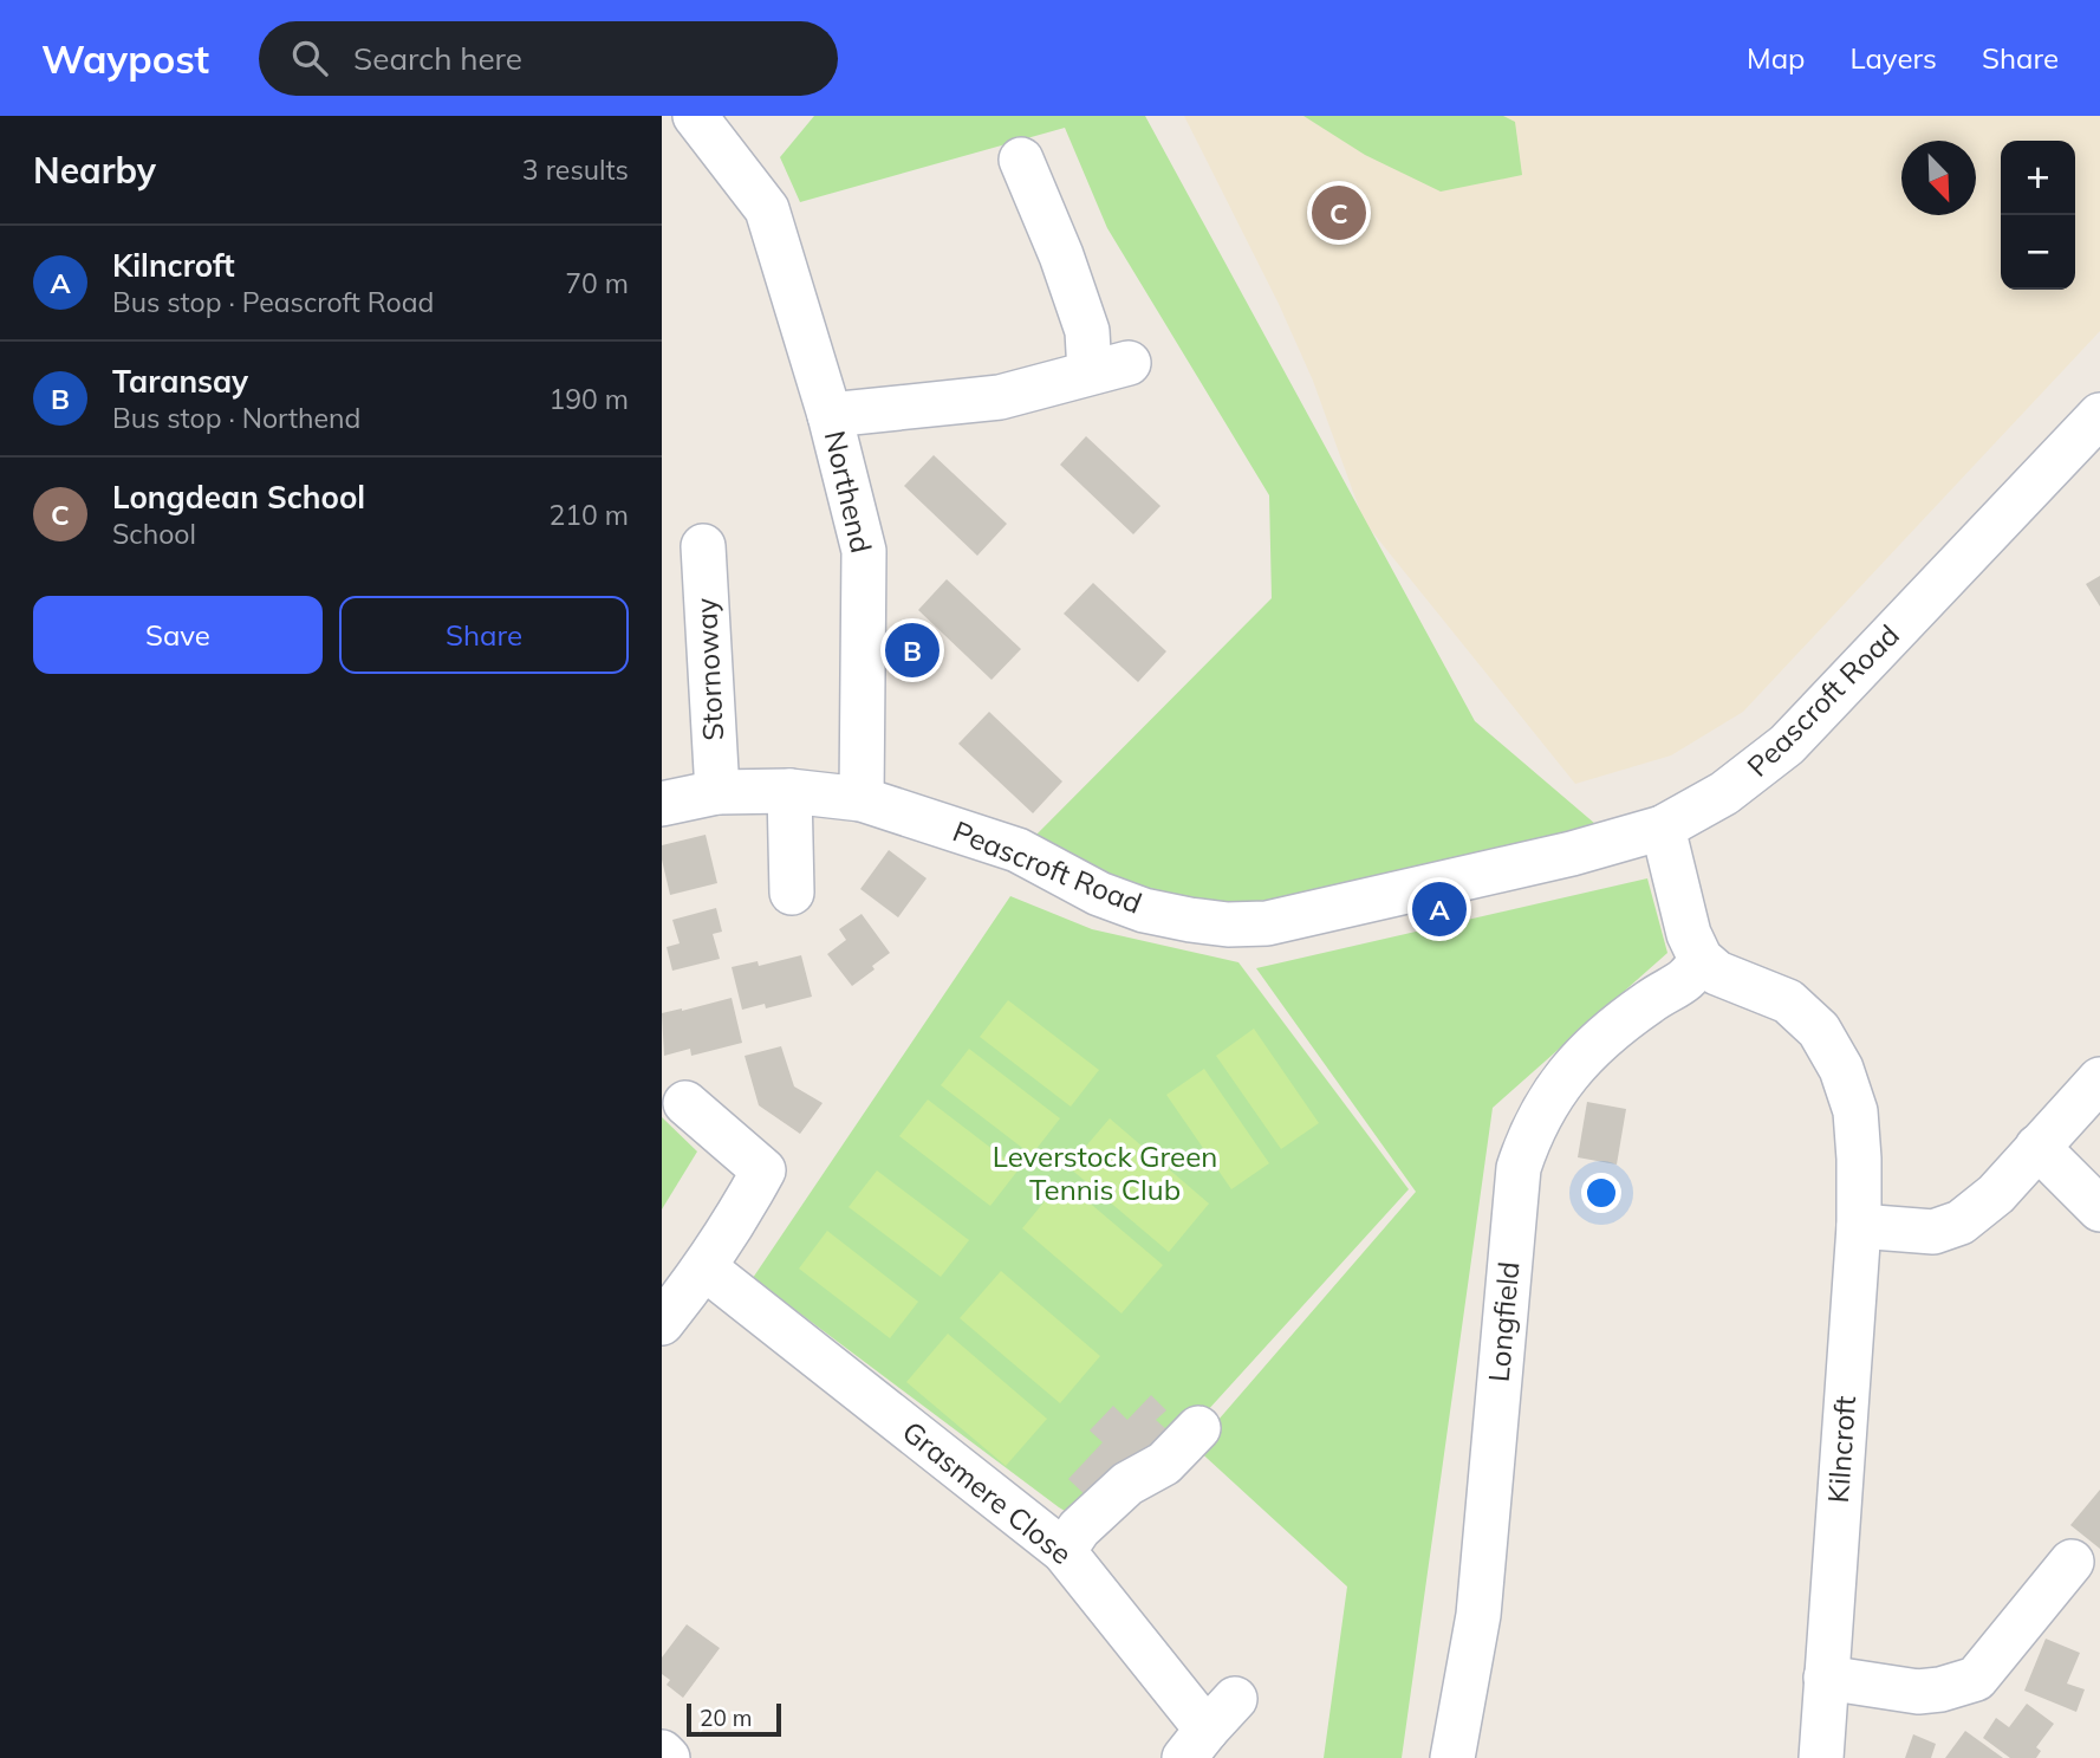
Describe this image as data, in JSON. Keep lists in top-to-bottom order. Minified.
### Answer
{"streets":{"street":["Northend","Stornoway","Peascroft Road","Longfield","Kilncroft","Grasmere Close"]},"crossings":[["Northend","Peascroft Road"],["Longfield","Kilncroft"]],"parks":["Leverstock Green Tennis Club"],"scale_bar":"20 m","north":"bottom right","page":{"header":"Waypost","search":"Search here","nav":["Map","Layers","Share"],"heading":["Nearby","3 results"],"map_buttons":["+","−"],"pins":["C","B","A"],"list":[{"mark":"A","name":"Kilncroft","note":"Bus stop · Peascroft Road","value":"70 m"},{"mark":"B","name":"Taransay","note":"Bus stop · Northend","value":"190 m"},{"mark":"C","name":"Longdean School","note":"School","value":"210 m"}],"buttons":["Save","Share"],"scale":"20 m"}}
